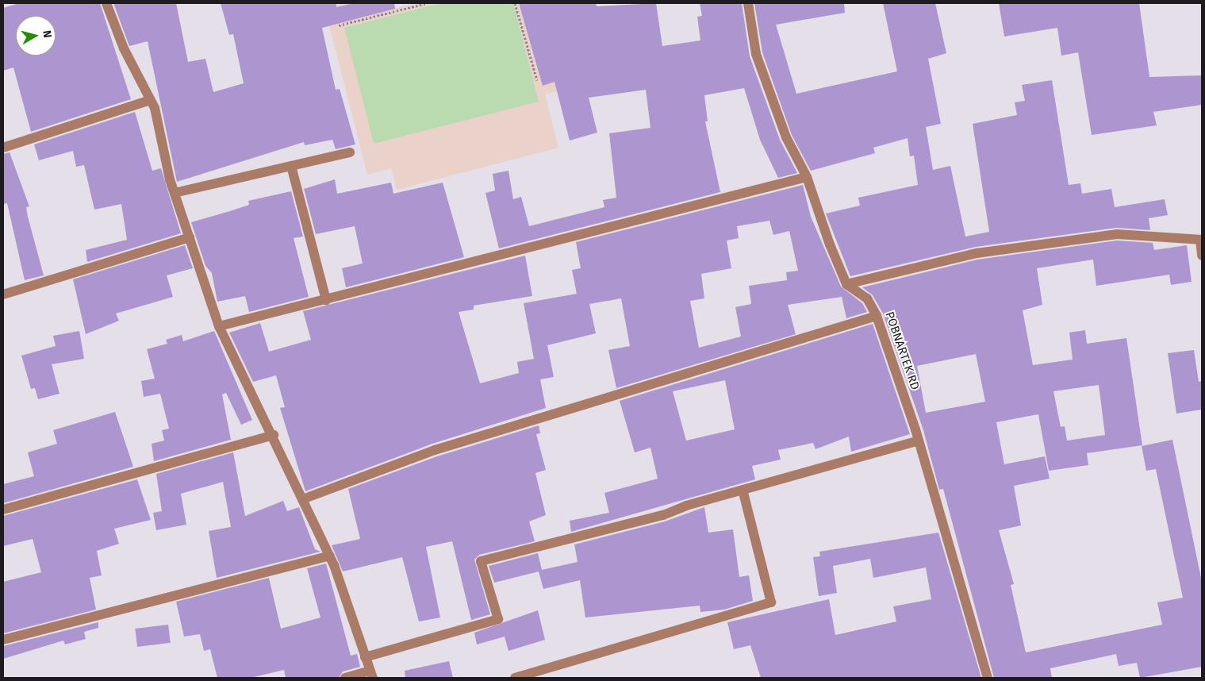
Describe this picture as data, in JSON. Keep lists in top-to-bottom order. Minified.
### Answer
{"streets":{"street":["POBNARTEK RD"]},"north":"right"}
